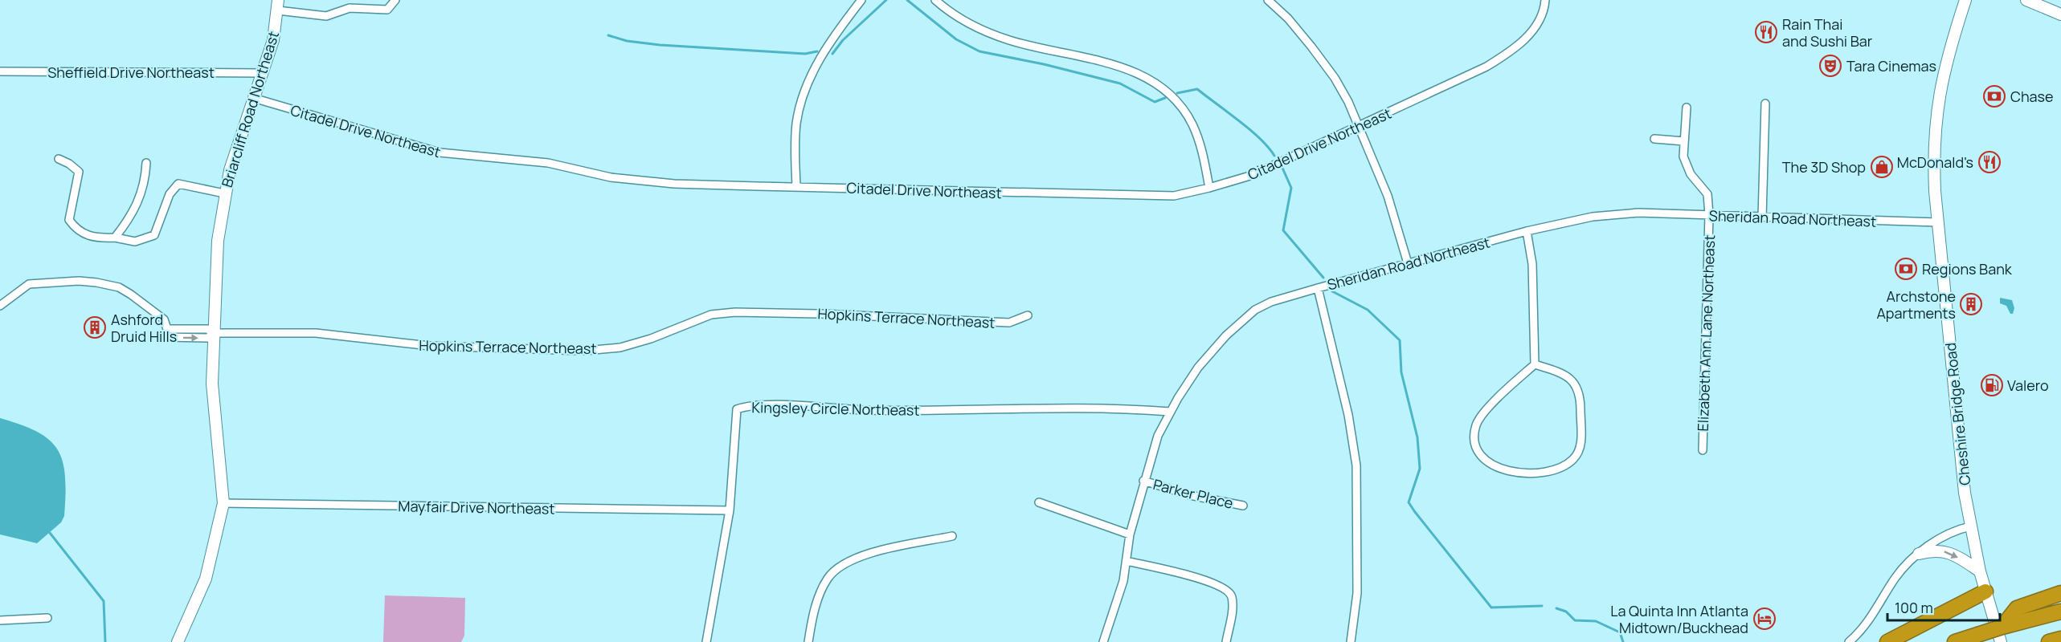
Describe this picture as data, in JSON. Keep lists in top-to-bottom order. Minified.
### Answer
{"streets":{"main road":["Briarcliff Road Northeast","Cheshire Bridge Road"],"street":["Sheffield Drive Northeast","Citadel Drive Northeast","Sheridan Road Northeast","Hopkins Terrace Northeast","Elizabeth Ann Lane Northeast","Kingsley Circle Northeast","Parker Place","Mayfair Drive Northeast"]},"crossings":[["Sheffield Drive Northeast","Briarcliff Road Northeast"],["Briarcliff Road Northeast","Citadel Drive Northeast"],["Briarcliff Road Northeast","Hopkins Terrace Northeast"],["Briarcliff Road Northeast","Mayfair Drive Northeast"],["Sheridan Road Northeast","Elizabeth Ann Lane Northeast"],["Sheridan Road Northeast","Kingsley Circle Northeast"],["Sheridan Road Northeast","Cheshire Bridge Road"],["Sheridan Road Northeast","Parker Place"],["Kingsley Circle Northeast","Mayfair Drive Northeast"]],"places":{"restaurant":["Rain Thai and Sushi Bar","McDonald's"],"theatre":["Tara Cinemas"],"bank":["Chase","Regions Bank"],"shop":["The 3D Shop"],"building":["Archstone Apartments","Ashford Druid Hills"],"fuel station":["Valero"],"hotel":["La Quinta Inn Atlanta Midtown/Buckhead"]},"scale_bar":"100 m"}
